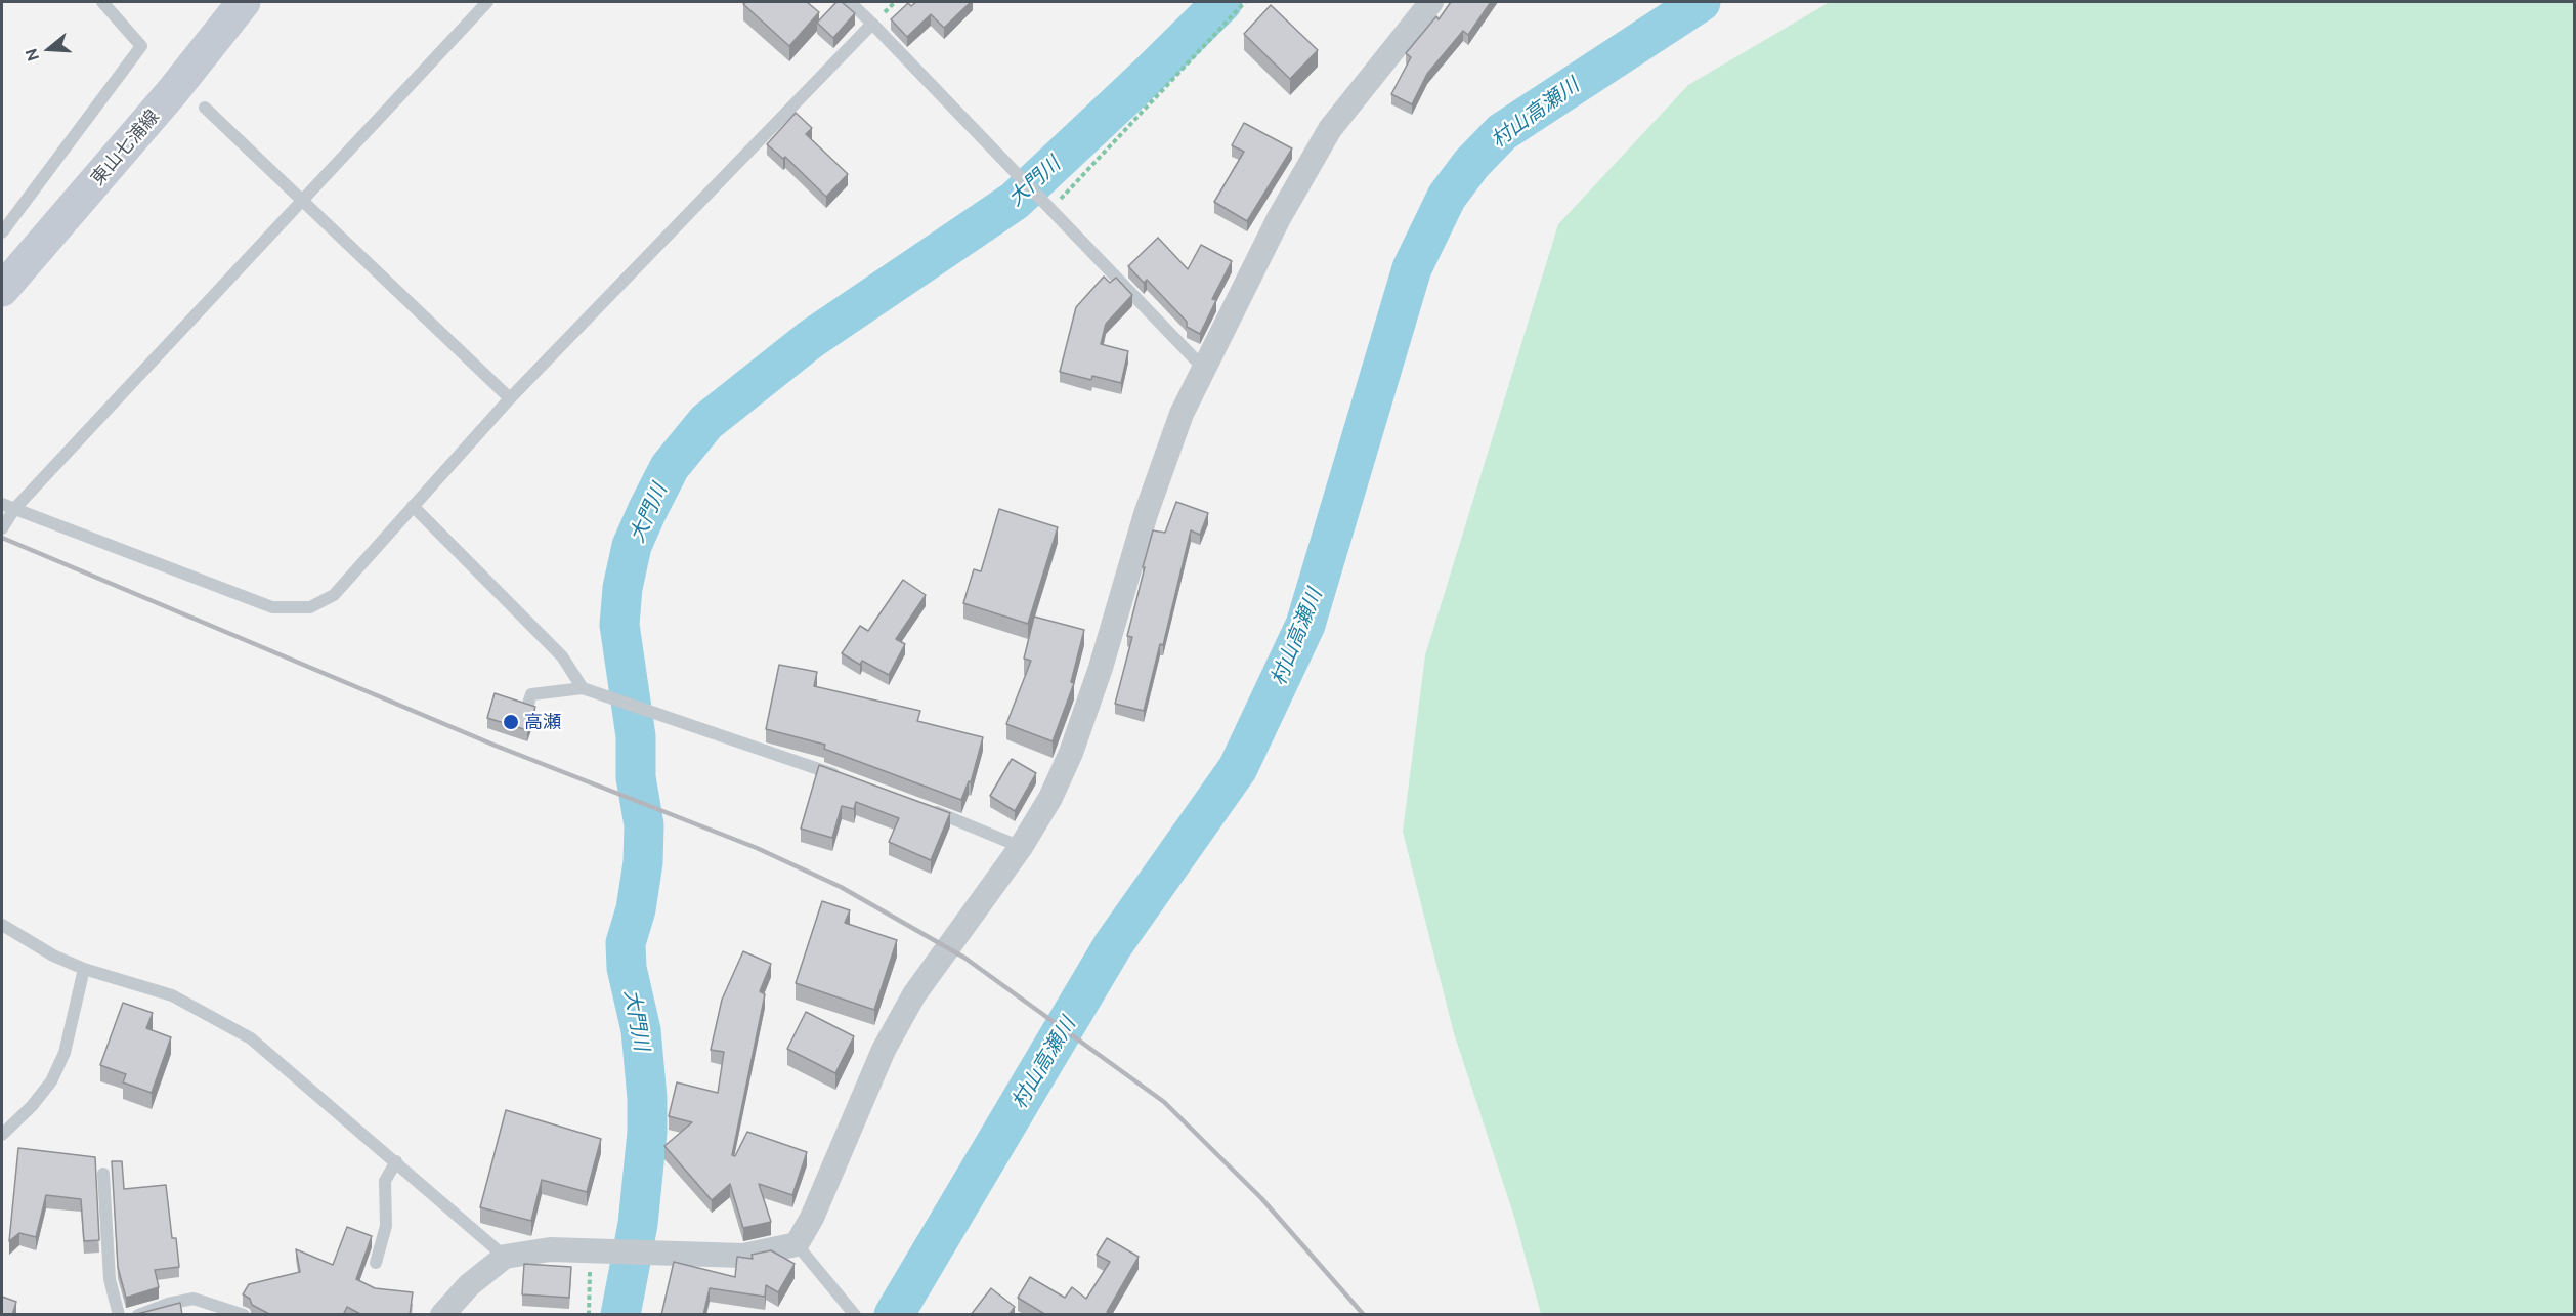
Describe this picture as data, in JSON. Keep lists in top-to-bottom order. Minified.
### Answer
{"streets":{"main road":["東山七浦線"]},"water":["村山高瀬川","大門川"],"places":["高瀬"],"north":"left"}
